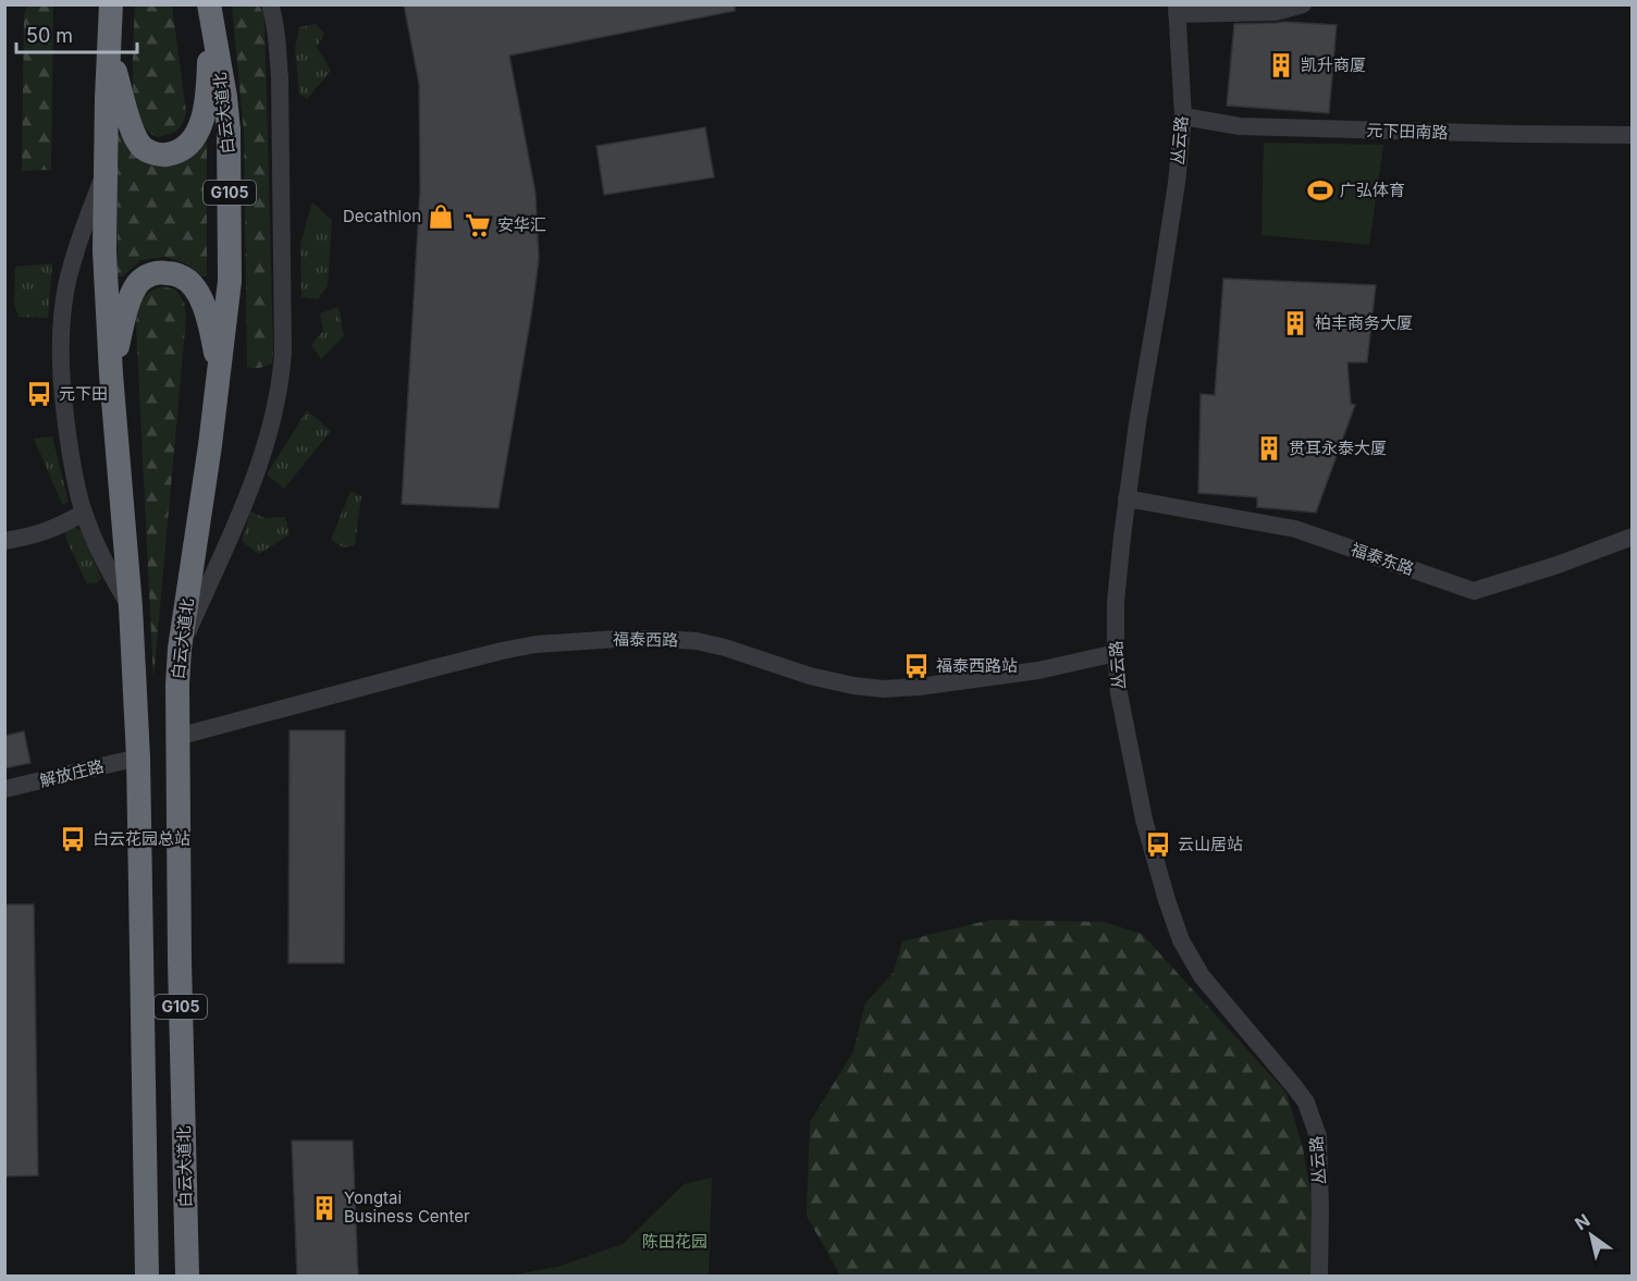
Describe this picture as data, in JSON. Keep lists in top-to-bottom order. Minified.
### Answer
{"streets":{"highway":["白云大道北","G105"],"street":["元下田南路","丛云路","福泰东路","福泰西路","解放庄路"]},"crossings":[["白云大道北","福泰西路"],["元下田南路","丛云路"],["丛云路","福泰东路"],["丛云路","福泰西路"],["G105","解放庄路"]],"parks":["陈田花园"],"places":{"building":["凯升商厦","柏丰商务大厦","贯耳永泰大厦","Yongtai Business Center"],"sports":["广弘体育"],"shop":["Decathlon"],"supermarket":["安华汇"],"bus stop":["元下田","福泰西路站","白云花园总站","云山居站"]},"scale_bar":"50 m","north":"top left"}
